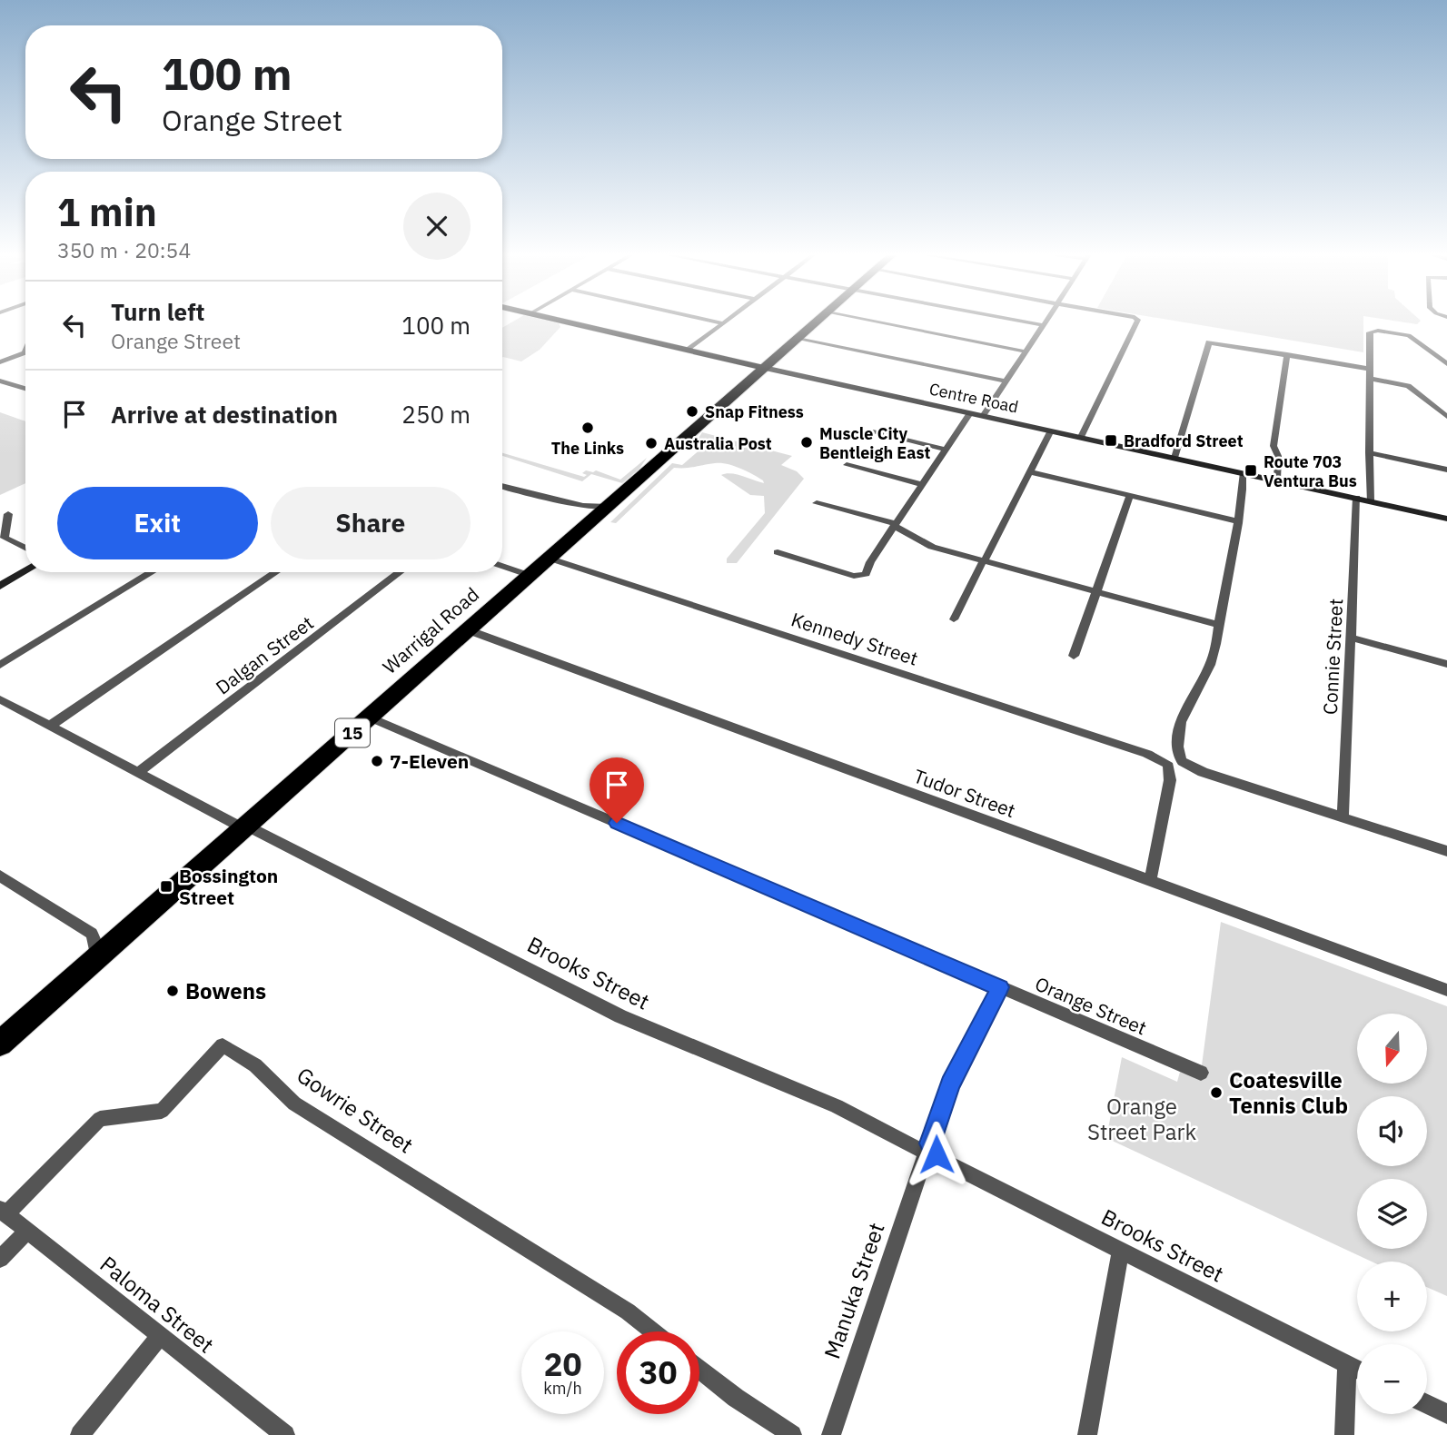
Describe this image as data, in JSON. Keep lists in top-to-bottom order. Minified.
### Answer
{"streets":{"highway":["Warrigal Road","15"],"main road":["Centre Road"],"street":["Kennedy Street","Dalgan Street","Connie Street","Tudor Street","Brooks Street","Orange Street","Gowrie Street","Manuka Street","Paloma Street"]},"crossings":[["Centre Road","Warrigal Road"],["Centre Road","Connie Street"],["Warrigal Road","Kennedy Street"],["Warrigal Road","Tudor Street"],["Warrigal Road","Brooks Street"],["Warrigal Road","Orange Street"],["Kennedy Street","Connie Street"],["Dalgan Street","Brooks Street"],["Brooks Street","Manuka Street"],["Orange Street","Manuka Street"],["Gowrie Street","Paloma Street"]],"parks":["Orange Street Park"],"places":{"other":["Snap Fitness","The Links","Muscle City Bentleigh East","Australia Post","7-Eleven","Bowens","Coatesville Tennis Club"],"transit":["Bradford Street","Route 703 Ventura Bus","Bossington Street"]},"north":"bottom","page":{"turn":["100 m","Orange Street"],"heading":["1 min","350 m · 20:54"],"list":[{"name":"Turn left","note":"Orange Street","value":"100 m"},{"name":"Arrive at destination","value":"250 m"}],"buttons":["Exit","Share"],"map_buttons":["+","−"],"speed":"20 km/h","limit":"30"}}
